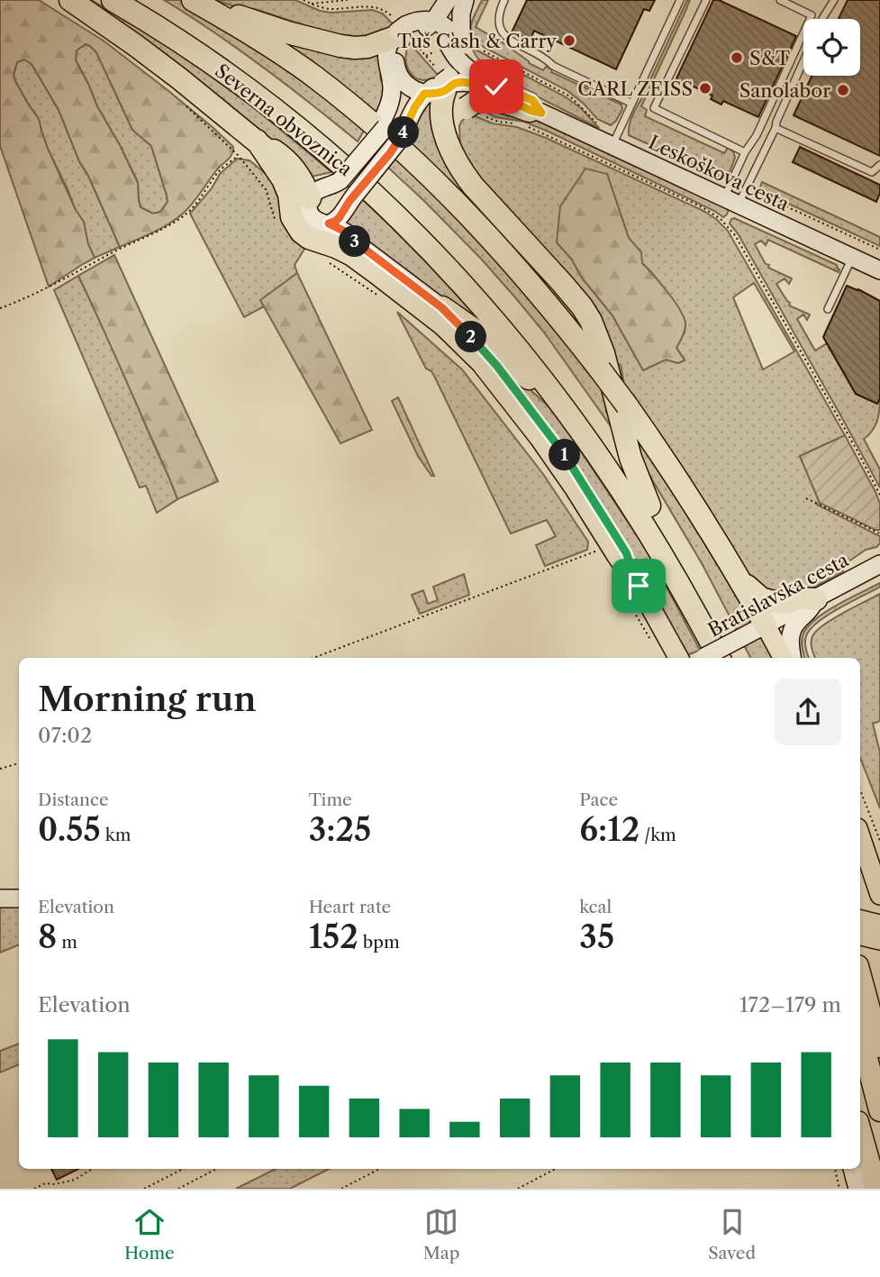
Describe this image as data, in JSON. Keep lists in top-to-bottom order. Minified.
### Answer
{"streets":{"highway":["Severna obvoznica"],"main road":["Leskoškova cesta","Bratislavska cesta"]},"places":["Tuš Cash & Carry","S&T","CARL ZEISS","Sanolabor"],"page":{"pins":["4","3","2","1"],"heading":["Morning run","07:02"],"stats":[["Distance","0.55 km"],["Time","3:25"],["Pace","6:12 /km"],["Elevation","8 m"],["Heart rate","152 bpm"],["kcal","35"]],"chart":["Elevation","172–179 m"],"tabs":["Home","Map","Saved"]}}
